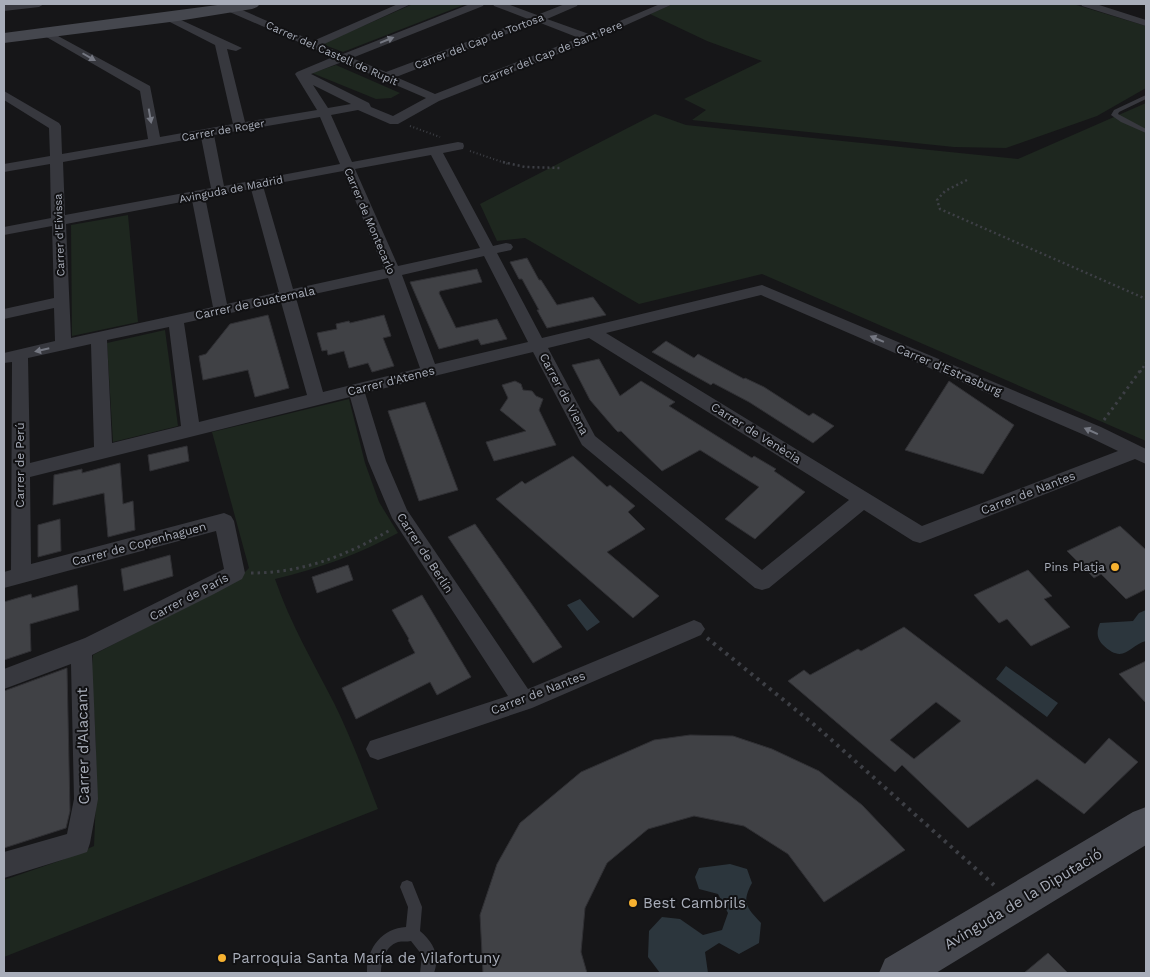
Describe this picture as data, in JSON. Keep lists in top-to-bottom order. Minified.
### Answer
{"streets":{"street":["Carrer del Cap de Tortosa","Carrer del Cap de Sant Pere","Carrer del Castell de Rupit","Carrer de Roger","Avinguda de Madrid","Carrer de Montecarlo","Carrer d'Eivissa","Carrer de Guatemala","Carrer d'Estrasburg","Carrer d'Atenes","Carrer de Viena","Carrer de Venècia","Carrer de Perú","Carrer de Nantes","Carrer de Copenhaguen","Carrer de Berlín","Carrer de París","Carrer d'Alacant","Avinguda de la Diputació"]},"crossings":[["Carrer del Cap de Tortosa","Carrer del Castell de Rupit"],["Carrer del Cap de Sant Pere","Carrer del Castell de Rupit"],["Carrer de Roger","Carrer de Montecarlo"],["Carrer de Roger","Carrer d'Eivissa"],["Avinguda de Madrid","Carrer de Montecarlo"],["Avinguda de Madrid","Carrer d'Eivissa"],["Avinguda de Madrid","Carrer de Viena"],["Carrer de Montecarlo","Carrer de Guatemala"],["Carrer de Montecarlo","Carrer d'Atenes"],["Carrer d'Eivissa","Carrer de Guatemala"],["Carrer de Guatemala","Carrer de Viena"],["Carrer de Guatemala","Carrer de Perú"],["Carrer d'Estrasburg","Carrer d'Atenes"],["Carrer d'Estrasburg","Carrer de Nantes"],["Carrer d'Atenes","Carrer de Viena"],["Carrer d'Atenes","Carrer de Venècia"],["Carrer d'Atenes","Carrer de Perú"],["Carrer d'Atenes","Carrer de Berlín"],["Carrer de Viena","Carrer de Venècia"],["Carrer de Venècia","Carrer de Nantes"],["Carrer de Perú","Carrer de Copenhaguen"],["Carrer de Nantes","Carrer de Berlín"],["Carrer de Copenhaguen","Carrer de París"],["Carrer de Berlín","Carrer de París"],["Carrer de París","Carrer d'Alacant"]],"one_way":["Carrer d'Estrasburg"],"places":["Pins Platja","Best Cambrils","Parroquia Santa María de Vilafortuny"]}
